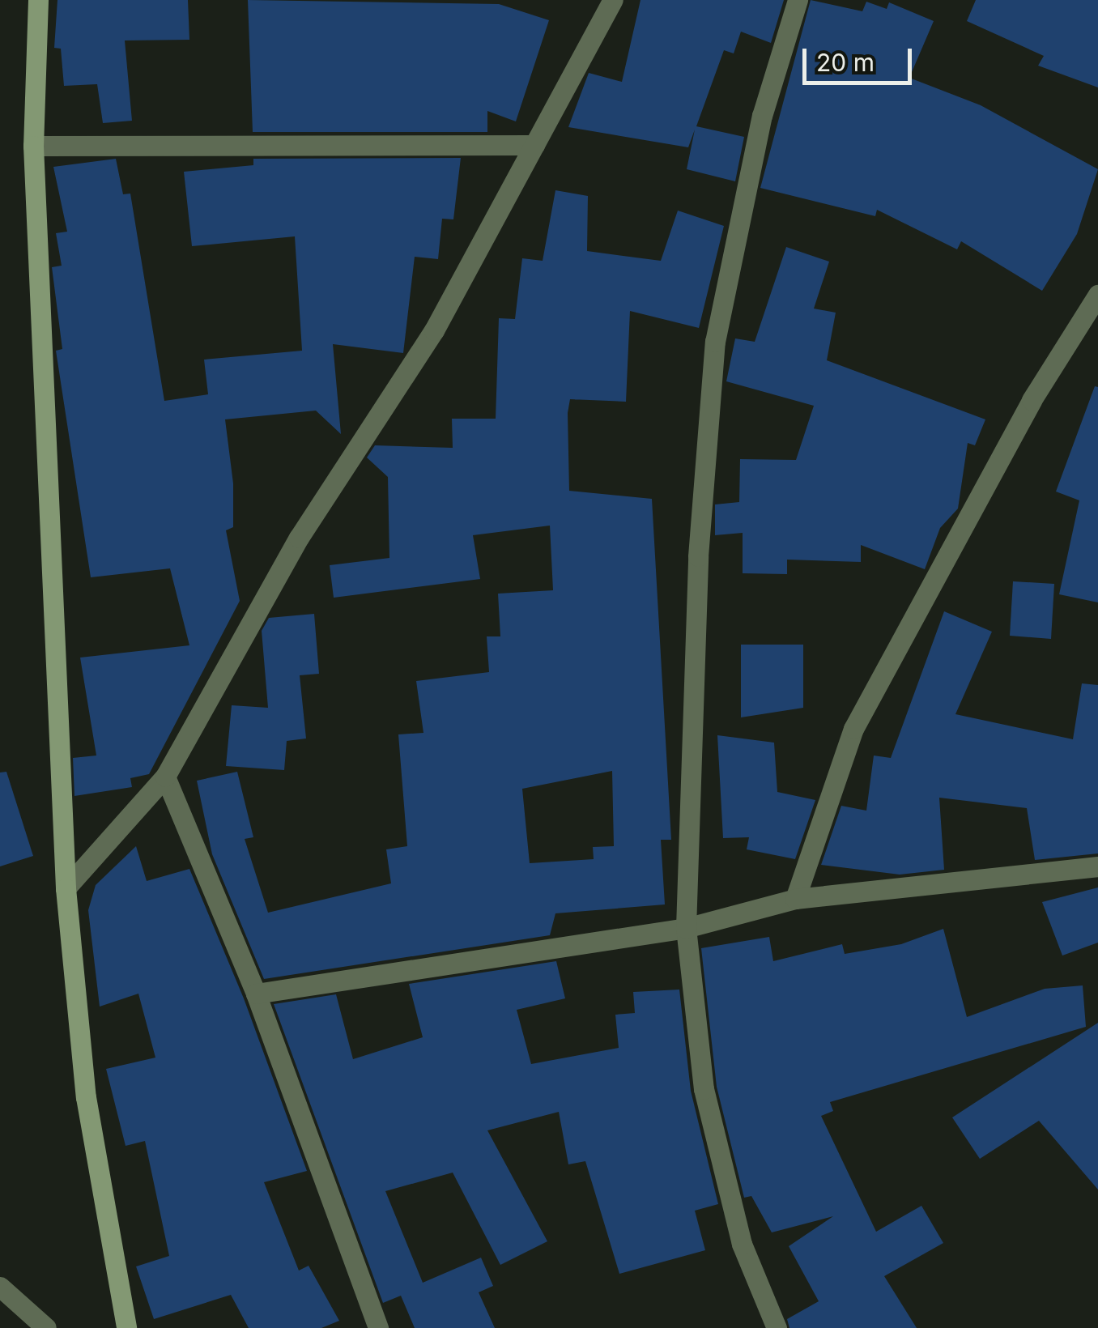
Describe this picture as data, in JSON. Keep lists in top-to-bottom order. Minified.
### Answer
{"scale_bar":"20 m"}
